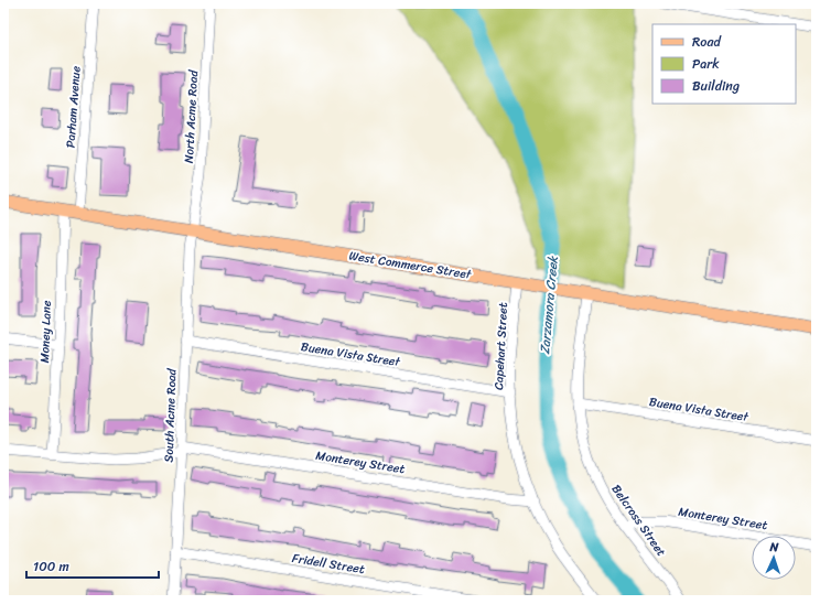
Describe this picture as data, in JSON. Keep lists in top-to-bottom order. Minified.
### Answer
{"streets":{"main road":["West Commerce Street"],"street":["Parham Avenue","North Acme Road","Money Lane","Capehart Street","Buena Vista Street","South Acme Road","Monterey Street","Belcross Street","Fridell Street"]},"crossings":[["Parham Avenue","West Commerce Street"],["North Acme Road","West Commerce Street"],["North Acme Road","South Acme Road"],["West Commerce Street","Money Lane"],["West Commerce Street","Capehart Street"],["West Commerce Street","South Acme Road"],["West Commerce Street","Belcross Street"],["Money Lane","Monterey Street"],["Capehart Street","Buena Vista Street"],["Capehart Street","Monterey Street"],["Buena Vista Street","South Acme Road"],["Buena Vista Street","Belcross Street"],["South Acme Road","Monterey Street"],["South Acme Road","Fridell Street"],["Monterey Street","Belcross Street"]],"water":["Zarzamora Creek"],"legend":["Road","Park","Building"],"scale_bar":"100 m","north":"top"}
